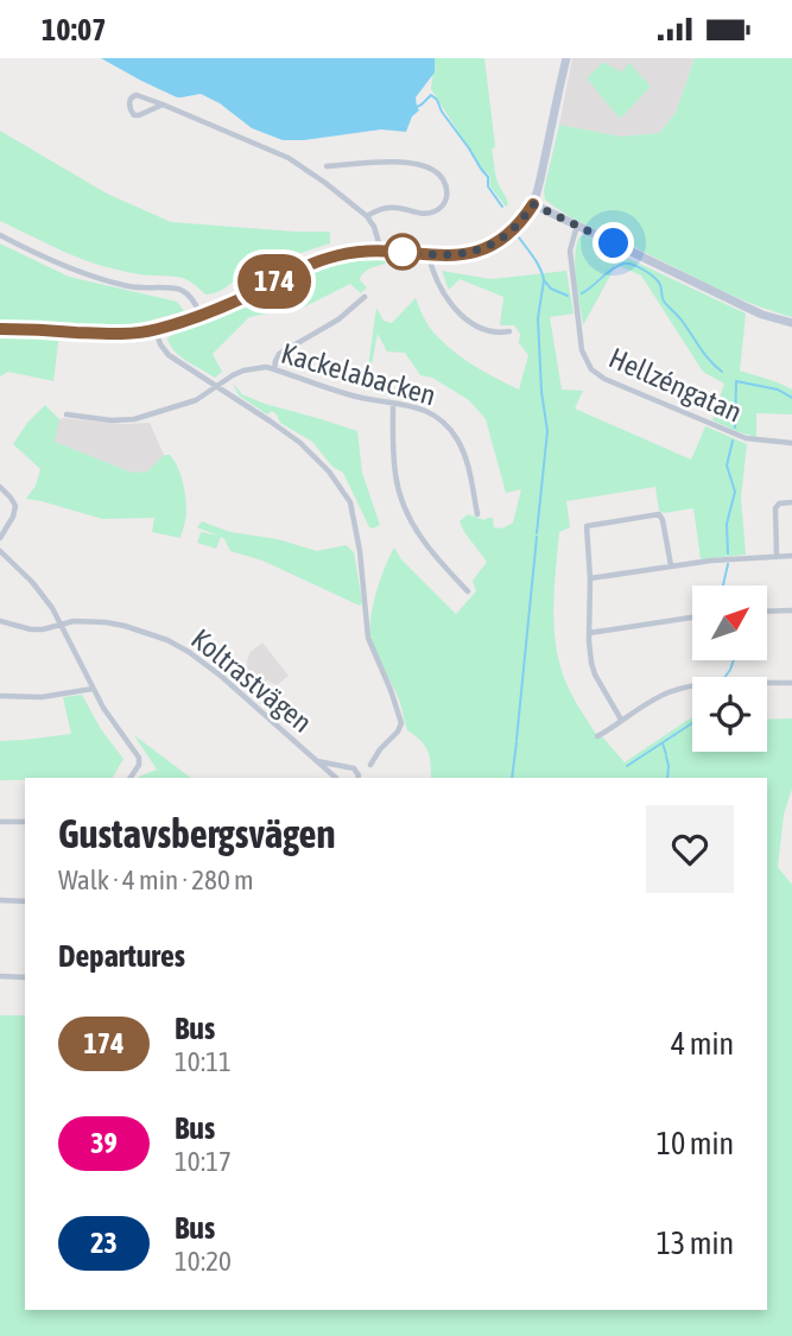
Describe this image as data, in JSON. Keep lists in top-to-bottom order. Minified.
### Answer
{"streets":{"street":["Kackelabacken","Hellzéngatan","Koltrastvägen"]},"lines":["bus line 174"],"north":"top right","page":{"status":"10:07","on_map":"174","heading":[["Gustavsbergsvägen","Walk · 4 min · 280 m"],"Departures"],"list":[{"mark":"174","name":"Bus","note":"10:11","value":"4 min"},{"mark":"39","name":"Bus","note":"10:17","value":"10 min"},{"mark":"23","name":"Bus","note":"10:20","value":"13 min"}]}}
